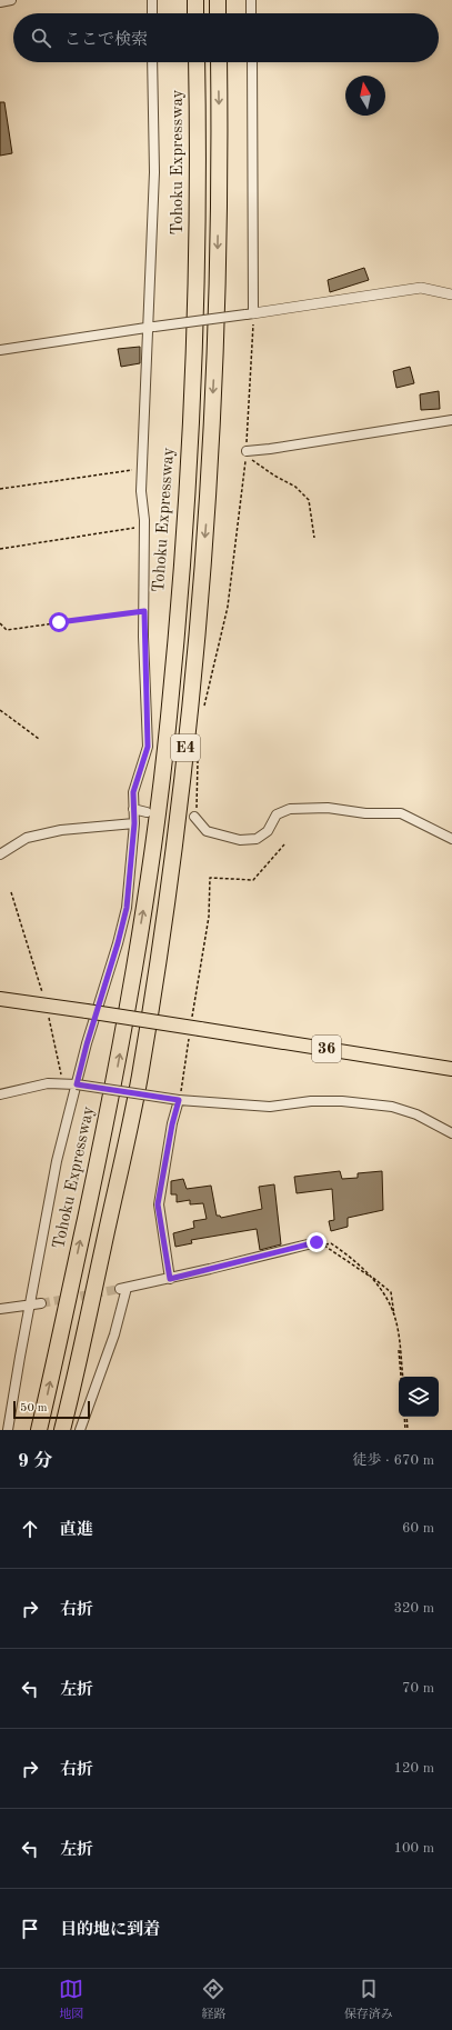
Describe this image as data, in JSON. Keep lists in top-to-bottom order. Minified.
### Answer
{"streets":{"highway":["Tohoku Expressway","E4"],"main road":["36"]},"scale_bar":"50 m","north":"top","page":{"search":"ここで検索","scale":"50 m","heading":["9 分","徒歩 · 670 m"],"list":[["直進","60 m"],["右折","320 m"],["左折","70 m"],["右折","120 m"],["左折","100 m"],"目的地に到着"],"nav":["地図","経路","保存済み"]}}
